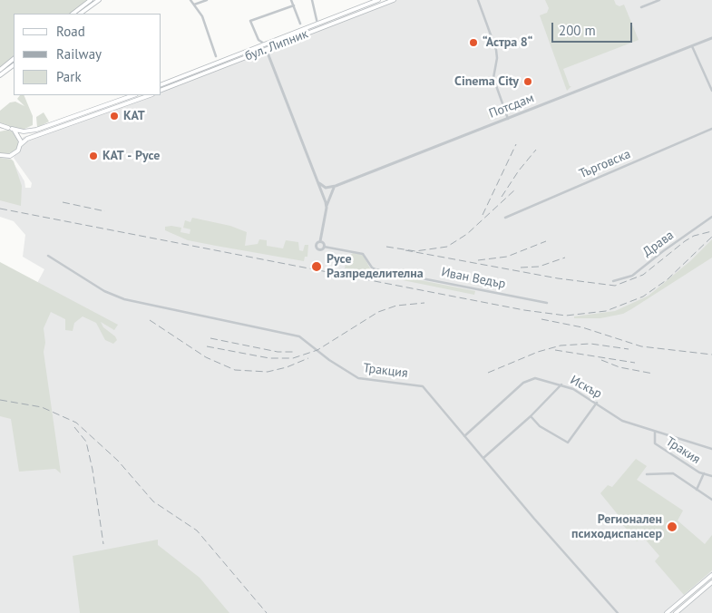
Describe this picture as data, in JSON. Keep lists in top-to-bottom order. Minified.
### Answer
{"streets":{"main road":["бул. Липник"],"street":["Потсдам","Търговска","Драва","Иван Ведър","Тракция","Искър","Тракия"]},"crossings":[["Тракция","Искър"],["Искър","Тракия"]],"places":["“Астра 8“","Cinema City","КАТ","КАТ - Русе","Русе Разпределителна","Регионален психодиспансер"],"legend":["Road","Railway","Park"],"scale_bar":"200 m"}
